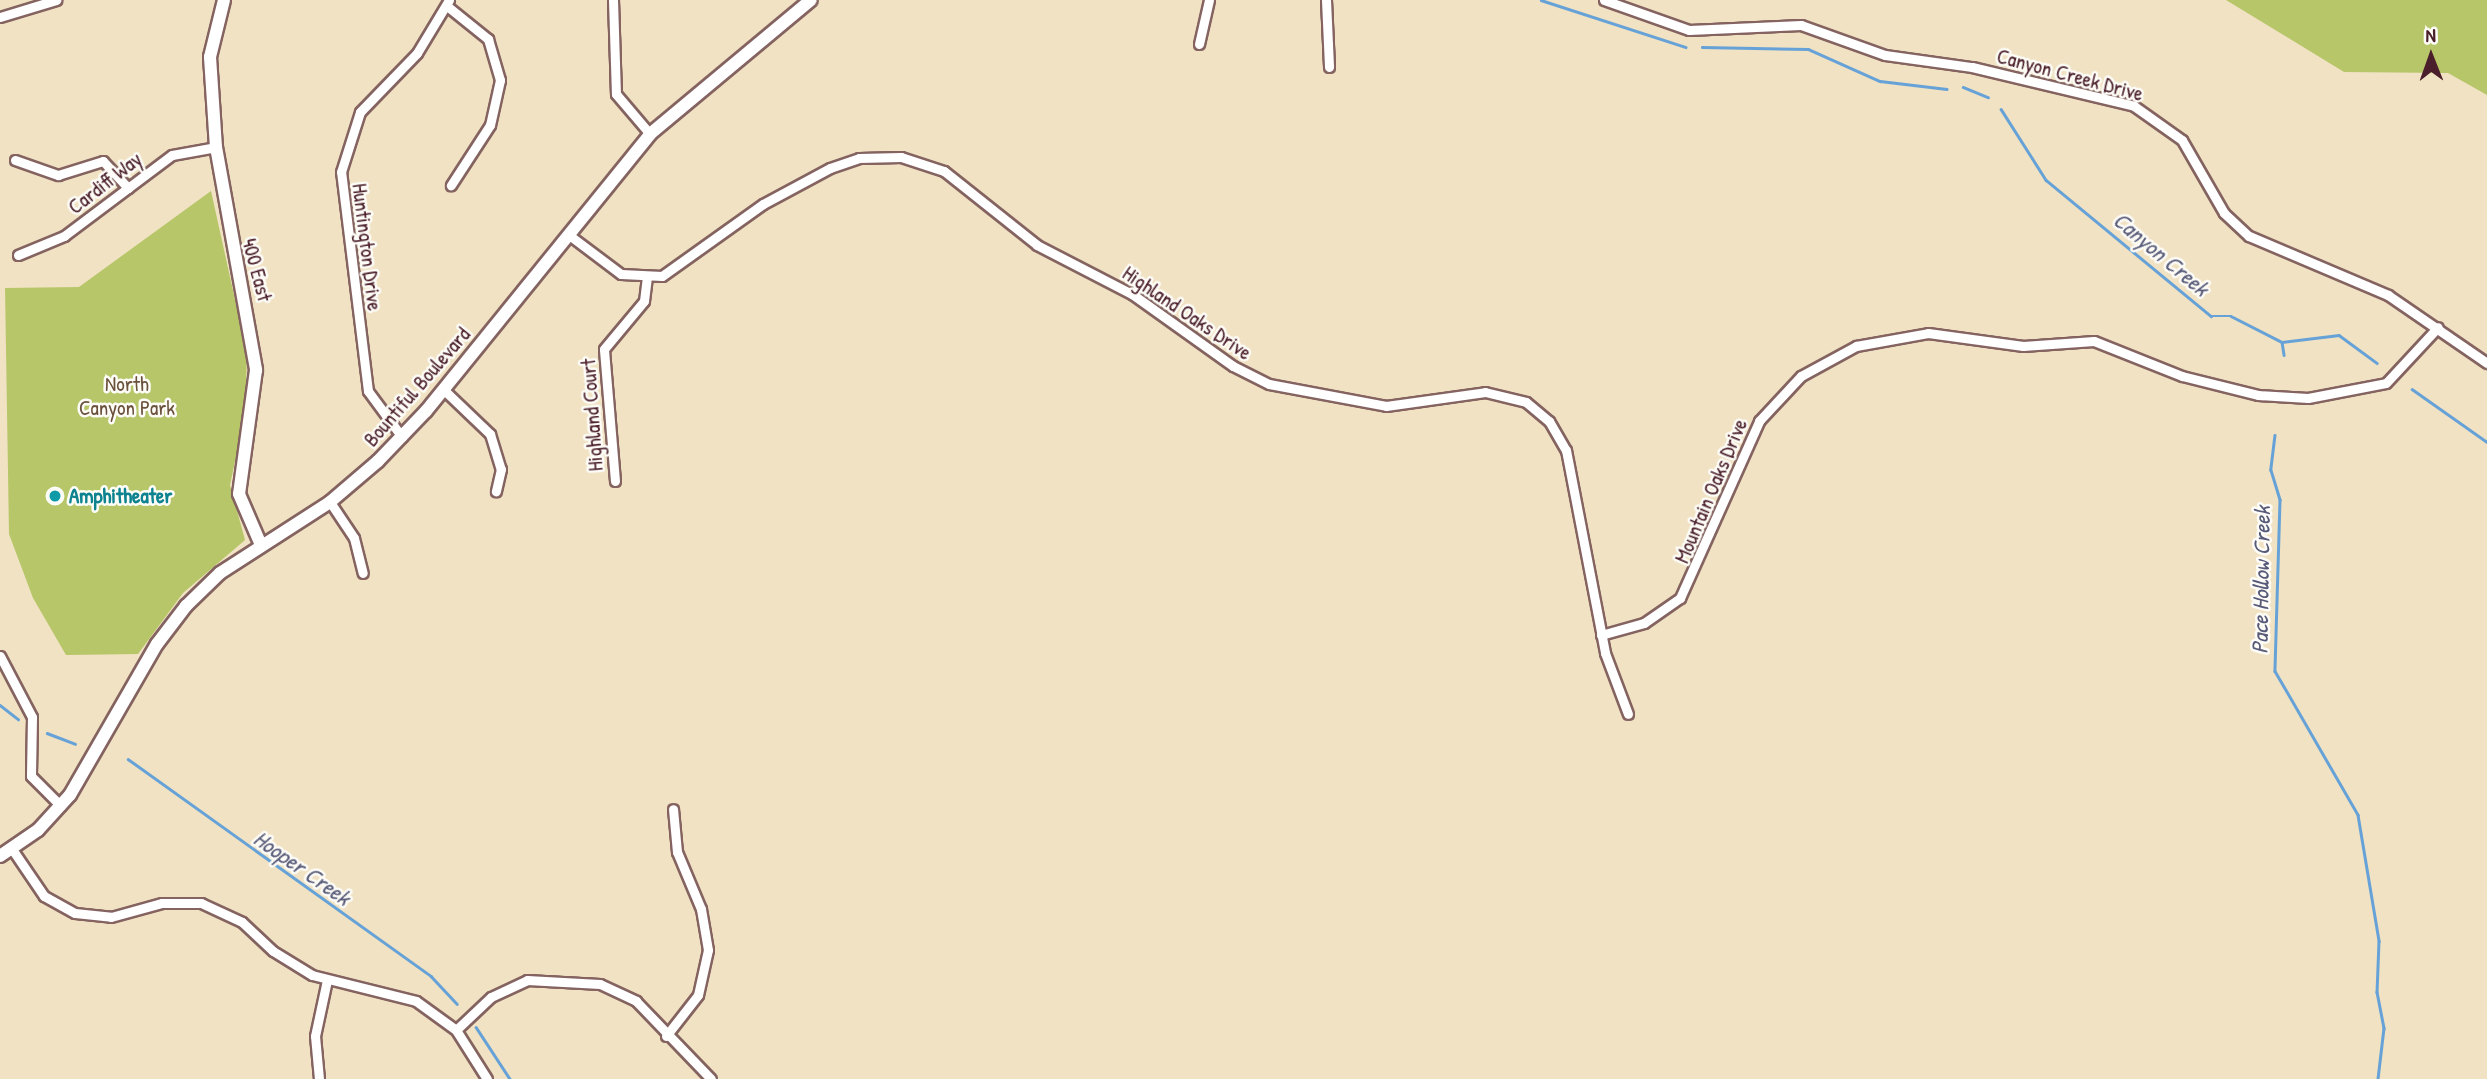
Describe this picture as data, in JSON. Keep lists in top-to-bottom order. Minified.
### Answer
{"streets":{"main road":["400 East","Bountiful Boulevard"],"street":["Canyon Creek Drive","Cardiff Way","Huntington Drive","Highland Oaks Drive","Highland Court","Mountain Oaks Drive"]},"crossings":[["Canyon Creek Drive","Mountain Oaks Drive"],["Cardiff Way","400 East"],["Huntington Drive","Bountiful Boulevard"],["400 East","Bountiful Boulevard"],["Highland Oaks Drive","Highland Court"],["Highland Oaks Drive","Mountain Oaks Drive"]],"water":["Canyon Creek","Pace Hollow Creek","Hooper Creek"],"parks":["North Canyon Park"],"places":["Amphitheater"],"north":"top"}
